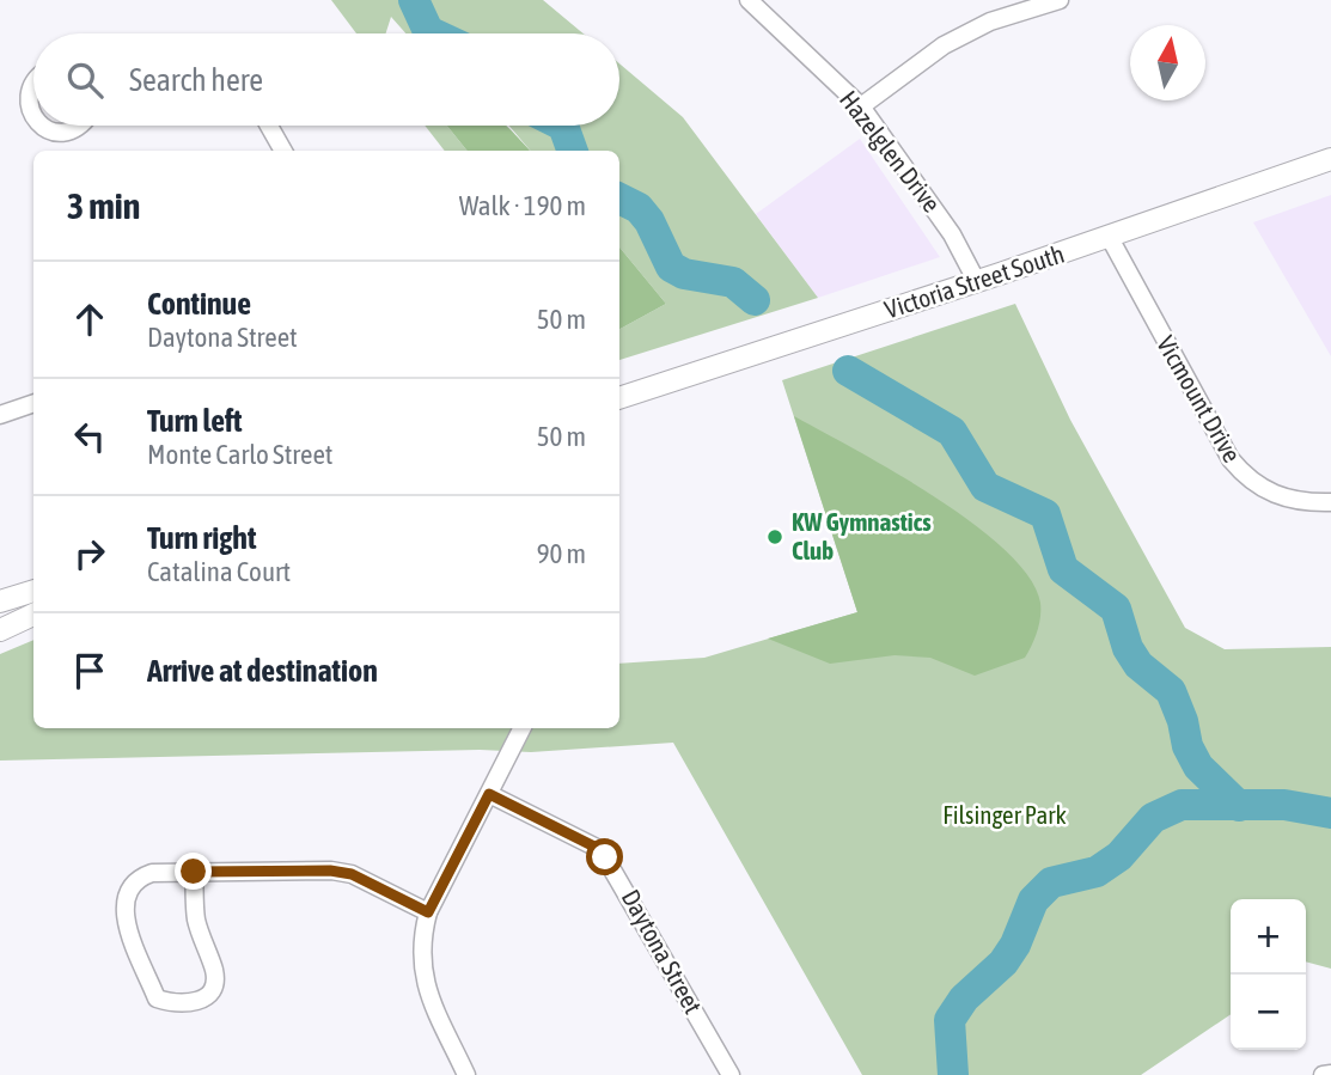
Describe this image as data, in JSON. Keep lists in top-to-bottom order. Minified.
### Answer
{"streets":{"main road":["Victoria Street South"],"street":["Hazelglen Drive","Vicmount Drive","Daytona Street"]},"crossings":[["Hazelglen Drive","Victoria Street South"],["Victoria Street South","Vicmount Drive"]],"parks":["Filsinger Park"],"places":["KW Gymnastics Club"],"north":"top","page":{"search":"Search here","heading":["3 min","Walk · 190 m"],"list":[["Continue","Daytona Street","50 m"],["Turn left","Monte Carlo Street","50 m"],["Turn right","Catalina Court","90 m"],"Arrive at destination"],"map_buttons":["+","−"]}}
